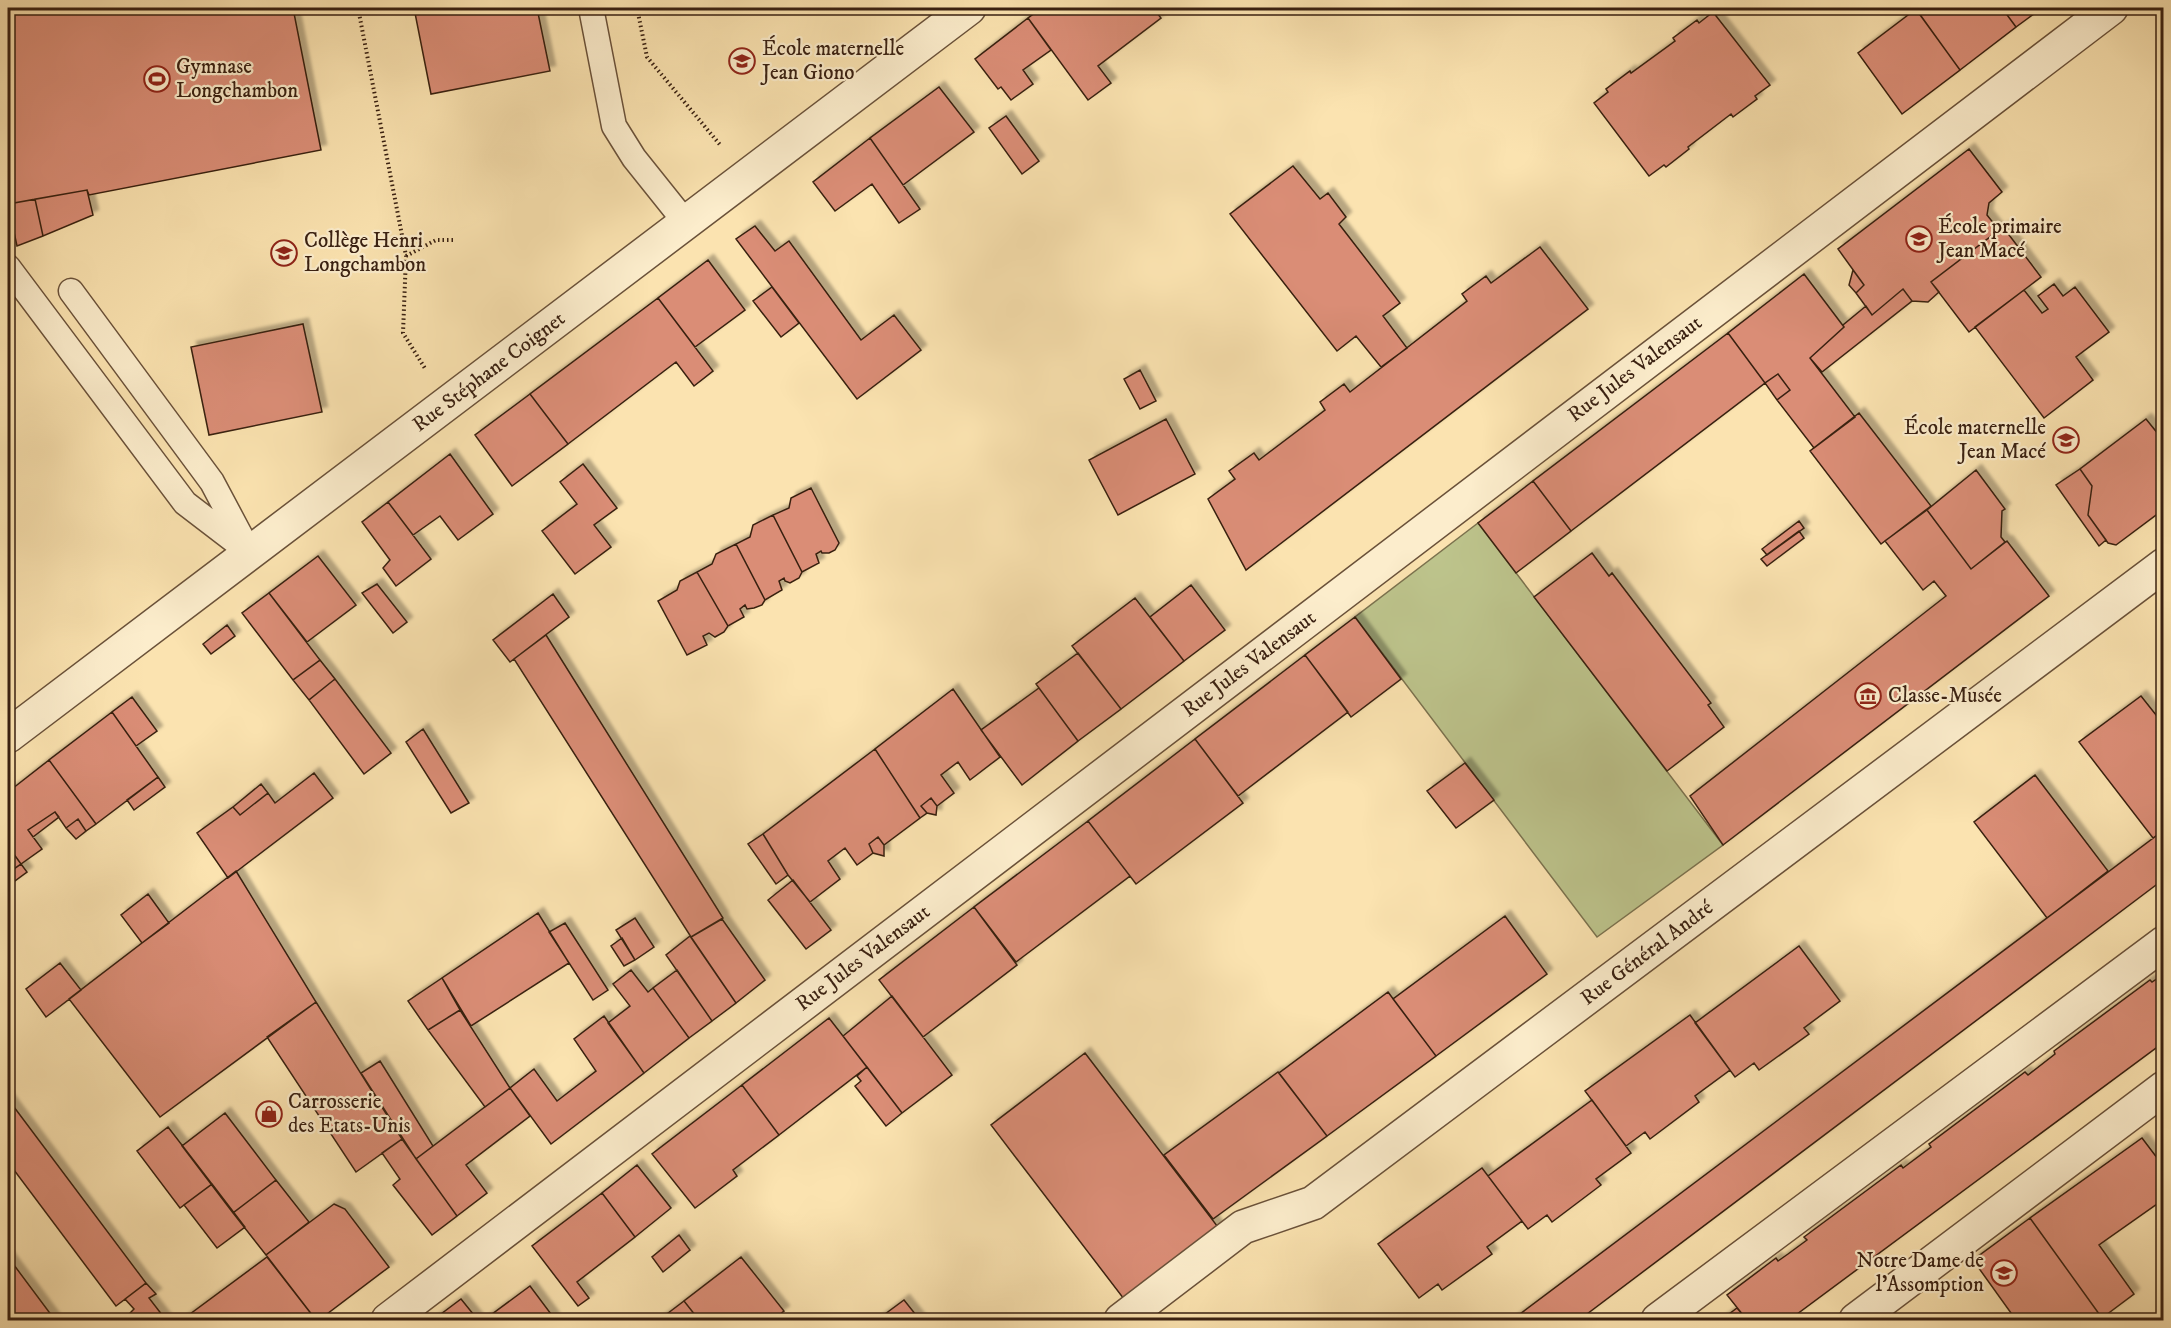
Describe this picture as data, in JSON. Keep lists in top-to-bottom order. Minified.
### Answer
{"streets":{"street":["Rue Jules Valensaut","Rue Stéphane Coignet","Rue Général André"]},"places":{"school or university":["École maternelle Jean Giono","École primaire Jean Macé","Collège Henri Longchambon","École maternelle Jean Macé","Notre Dame de l'Assomption"],"sports":["Gymnase Longchambon"],"museum":["Classe-Musée"],"shop":["Carrosserie des Etats-Unis"]}}
